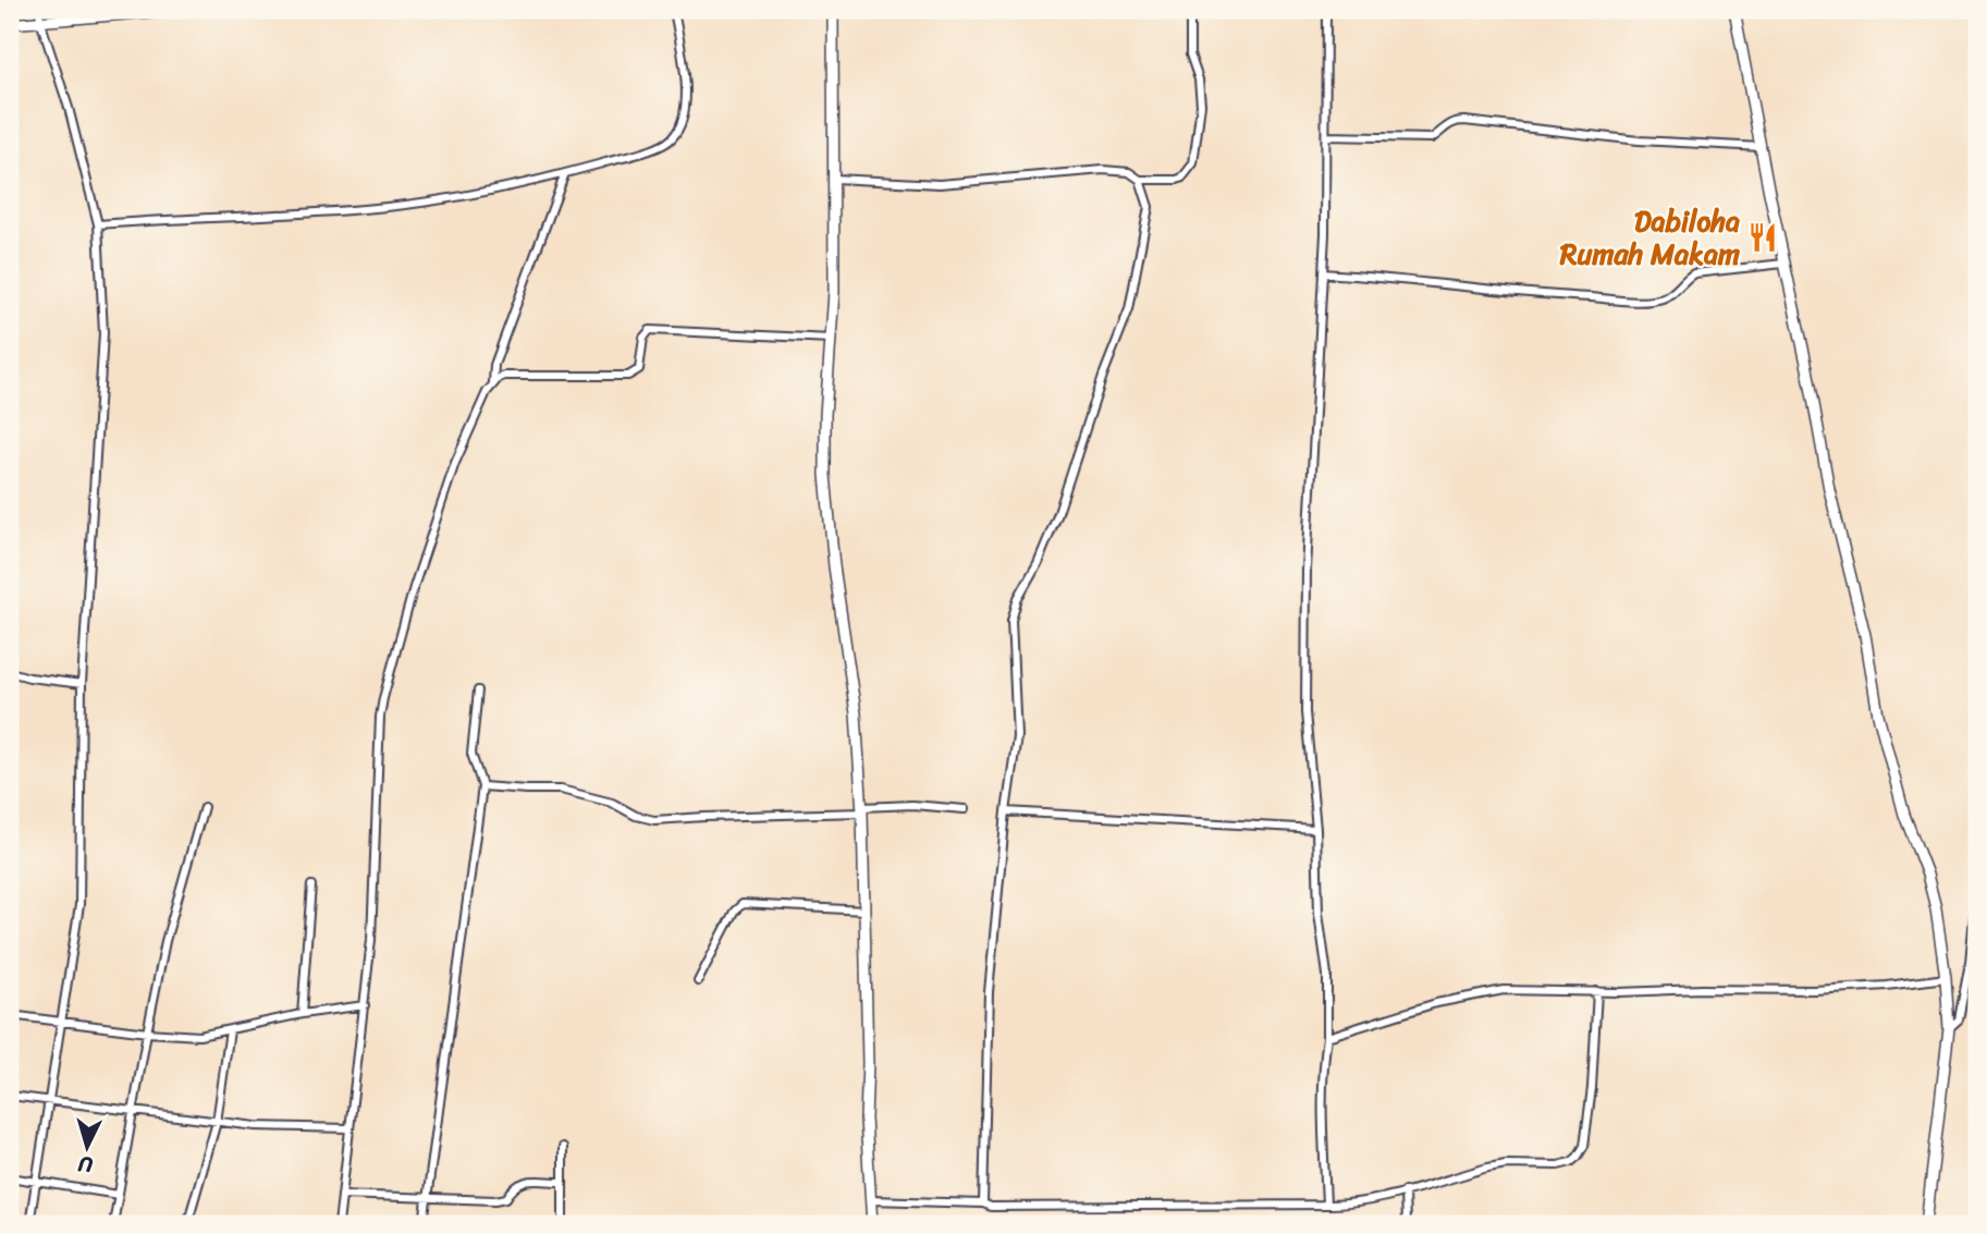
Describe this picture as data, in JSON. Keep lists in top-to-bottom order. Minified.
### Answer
{"places":{"restaurant":["Dabiloha Rumah Makam"]},"north":"bottom"}
